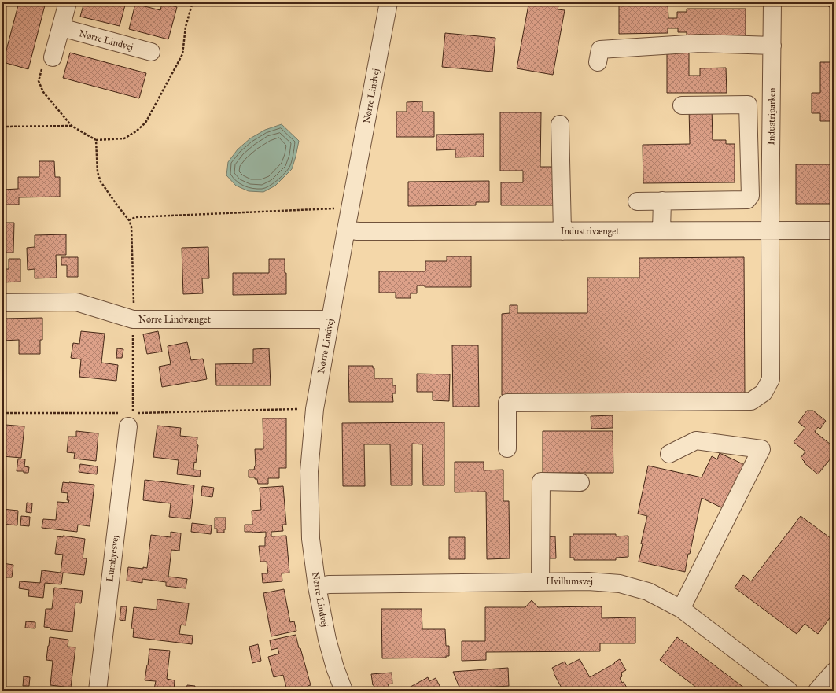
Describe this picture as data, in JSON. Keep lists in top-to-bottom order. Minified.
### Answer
{"streets":{"street":["Nørre Lindvej","Industriparken","Industrivænget","Nørre Lindvænget","Lumbyesvej","Hvillumsvej"]},"crossings":[["Nørre Lindvej","Industrivænget"],["Nørre Lindvej","Nørre Lindvænget"],["Nørre Lindvej","Hvillumsvej"],["Industriparken","Industrivænget"]]}
